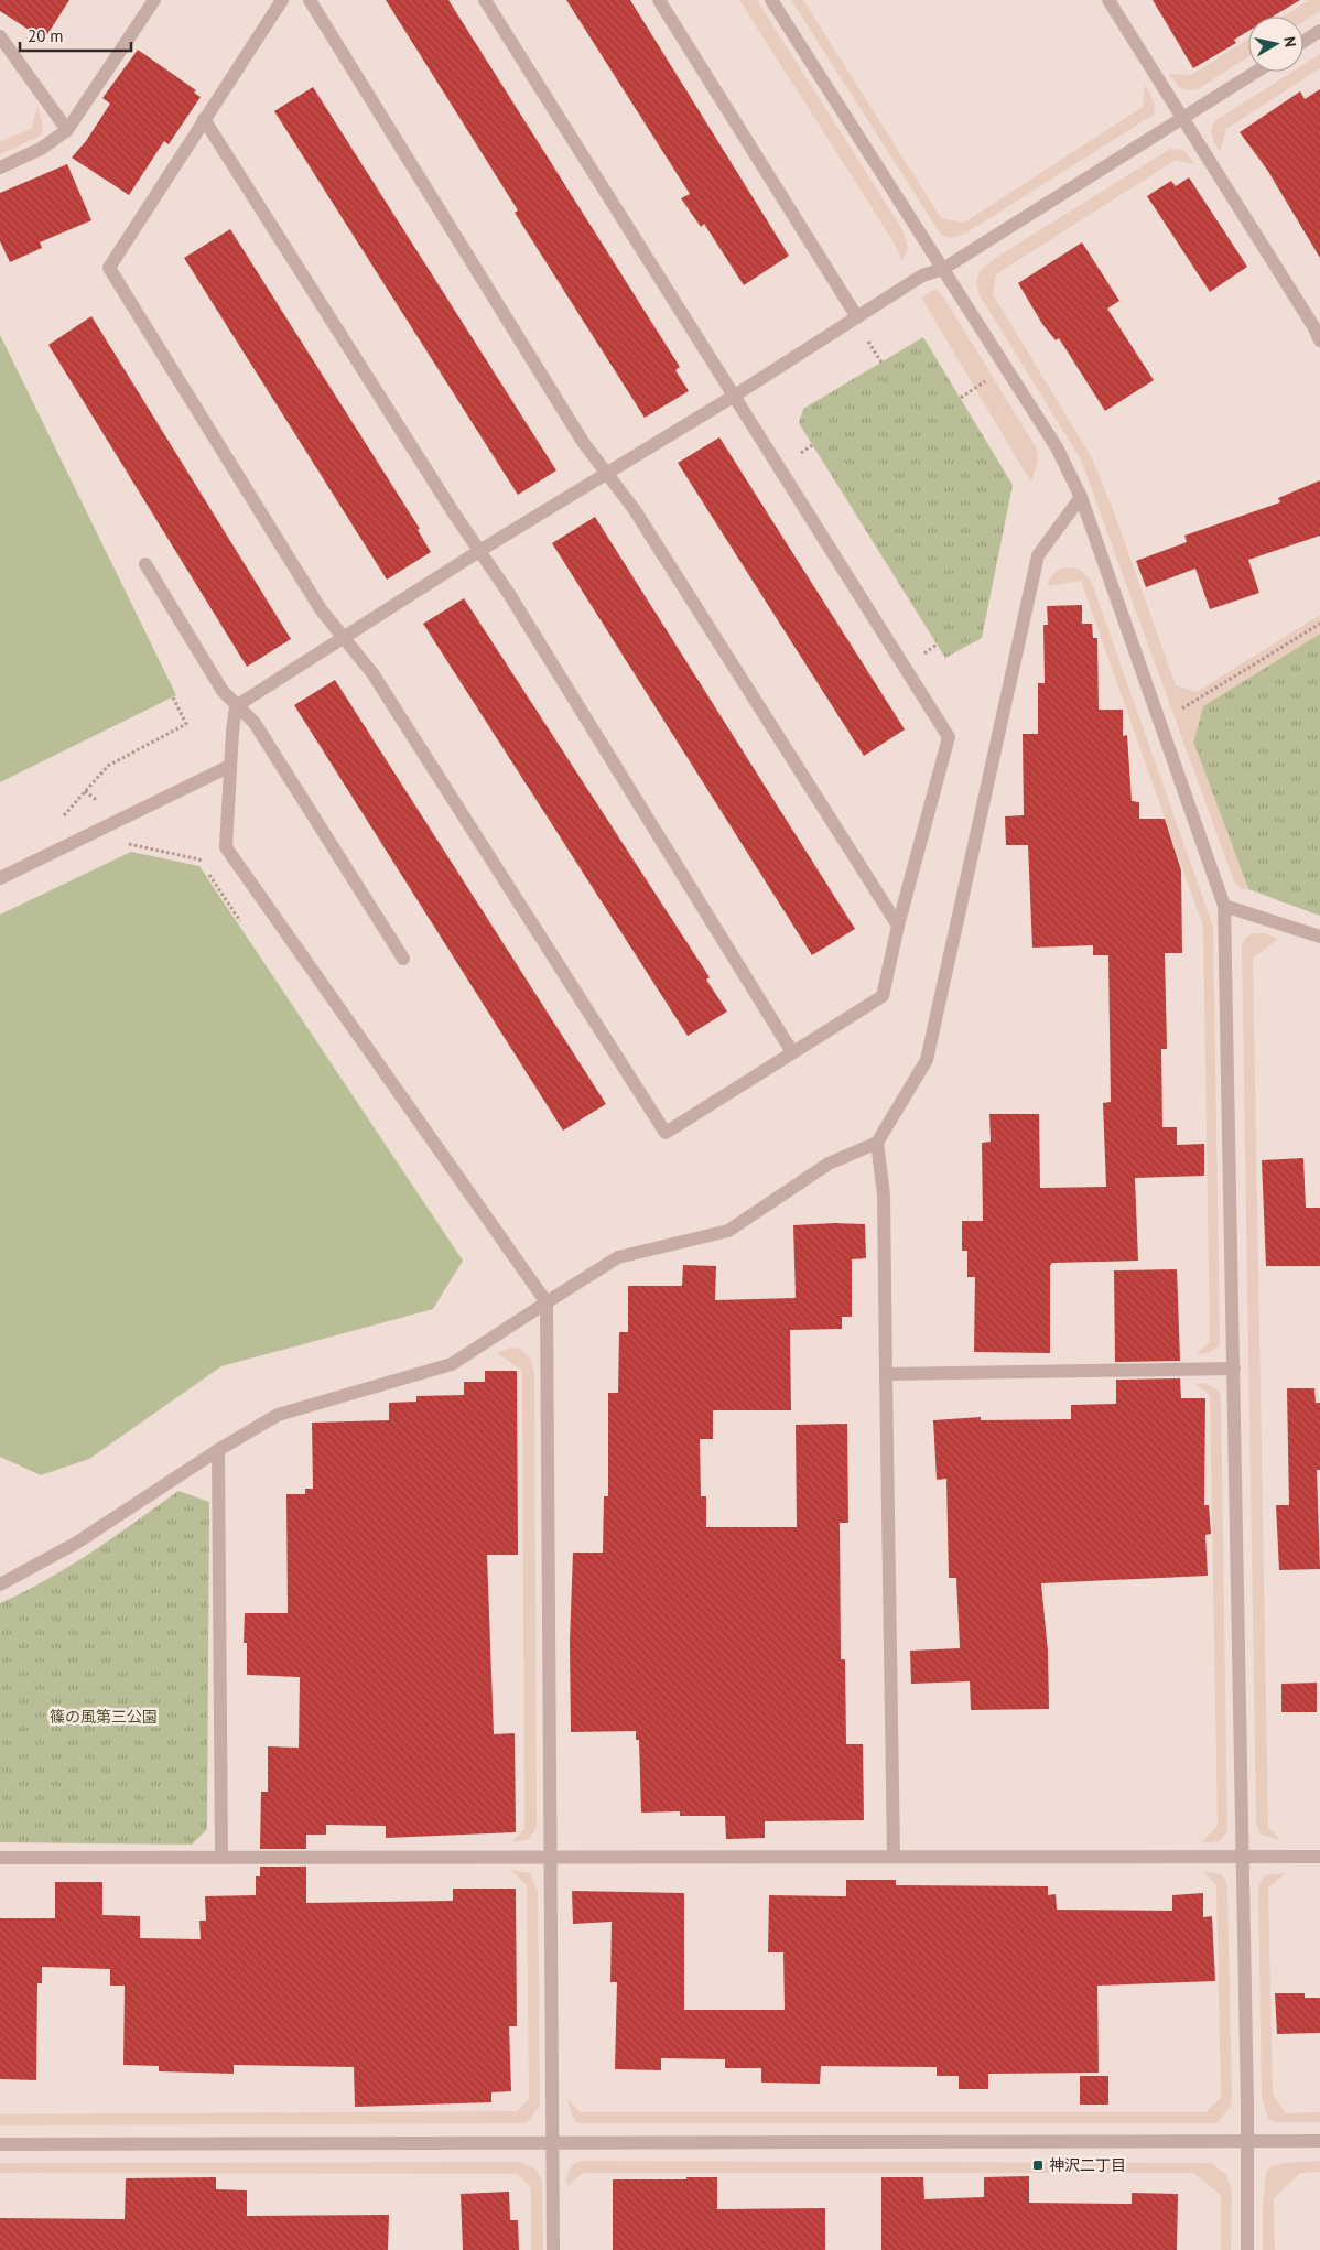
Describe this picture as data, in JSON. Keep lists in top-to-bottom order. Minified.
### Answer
{"parks":["篠の風第三公園"],"places":{"transit":["神沢二丁目"]},"scale_bar":"20 m","north":"right"}
